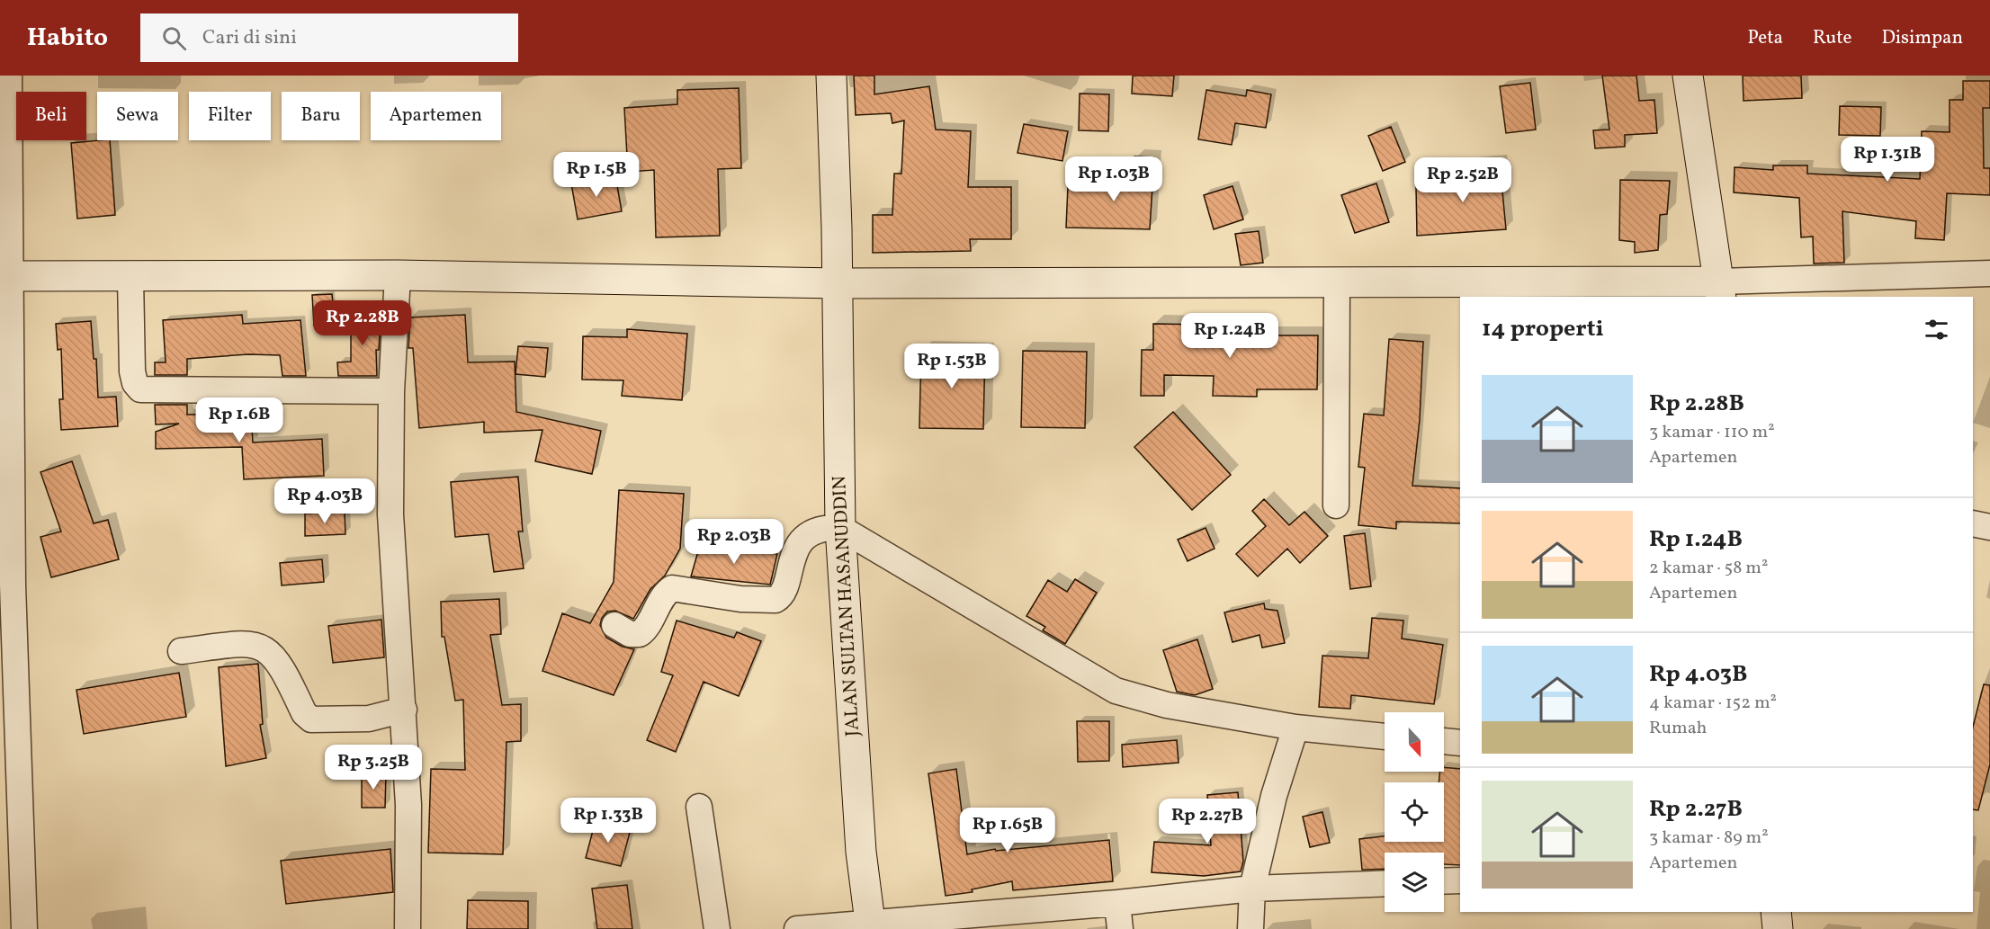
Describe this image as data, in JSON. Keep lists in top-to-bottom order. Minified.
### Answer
{"streets":{"street":["JALAN SULTAN HASANUDDIN"]},"north":"bottom","page":{"header":"Habito","search":"Cari di sini","nav":["Peta","Rute","Disimpan"],"chip":["Beli","Sewa","Filter","Baru","Apartemen"],"price":["Rp 1.31B","Rp 1.5B","Rp 1.03B","Rp 2.52B","Rp 2.28B","Rp 1.24B","Rp 1.53B","Rp 1.6B","Rp 4.03B","Rp 2.03B","Rp 3.25B","Rp 1.33B","Rp 2.27B","Rp 1.65B"],"heading":"14 properti","list":[{"name":"Rp 2.28B","note":"3 kamar · 110 m² · Apartemen"},{"name":"Rp 1.24B","note":"2 kamar · 58 m² · Apartemen"},{"name":"Rp 4.03B","note":"4 kamar · 152 m² · Rumah"},{"name":"Rp 2.27B","note":"3 kamar · 89 m² · Apartemen"}]}}
